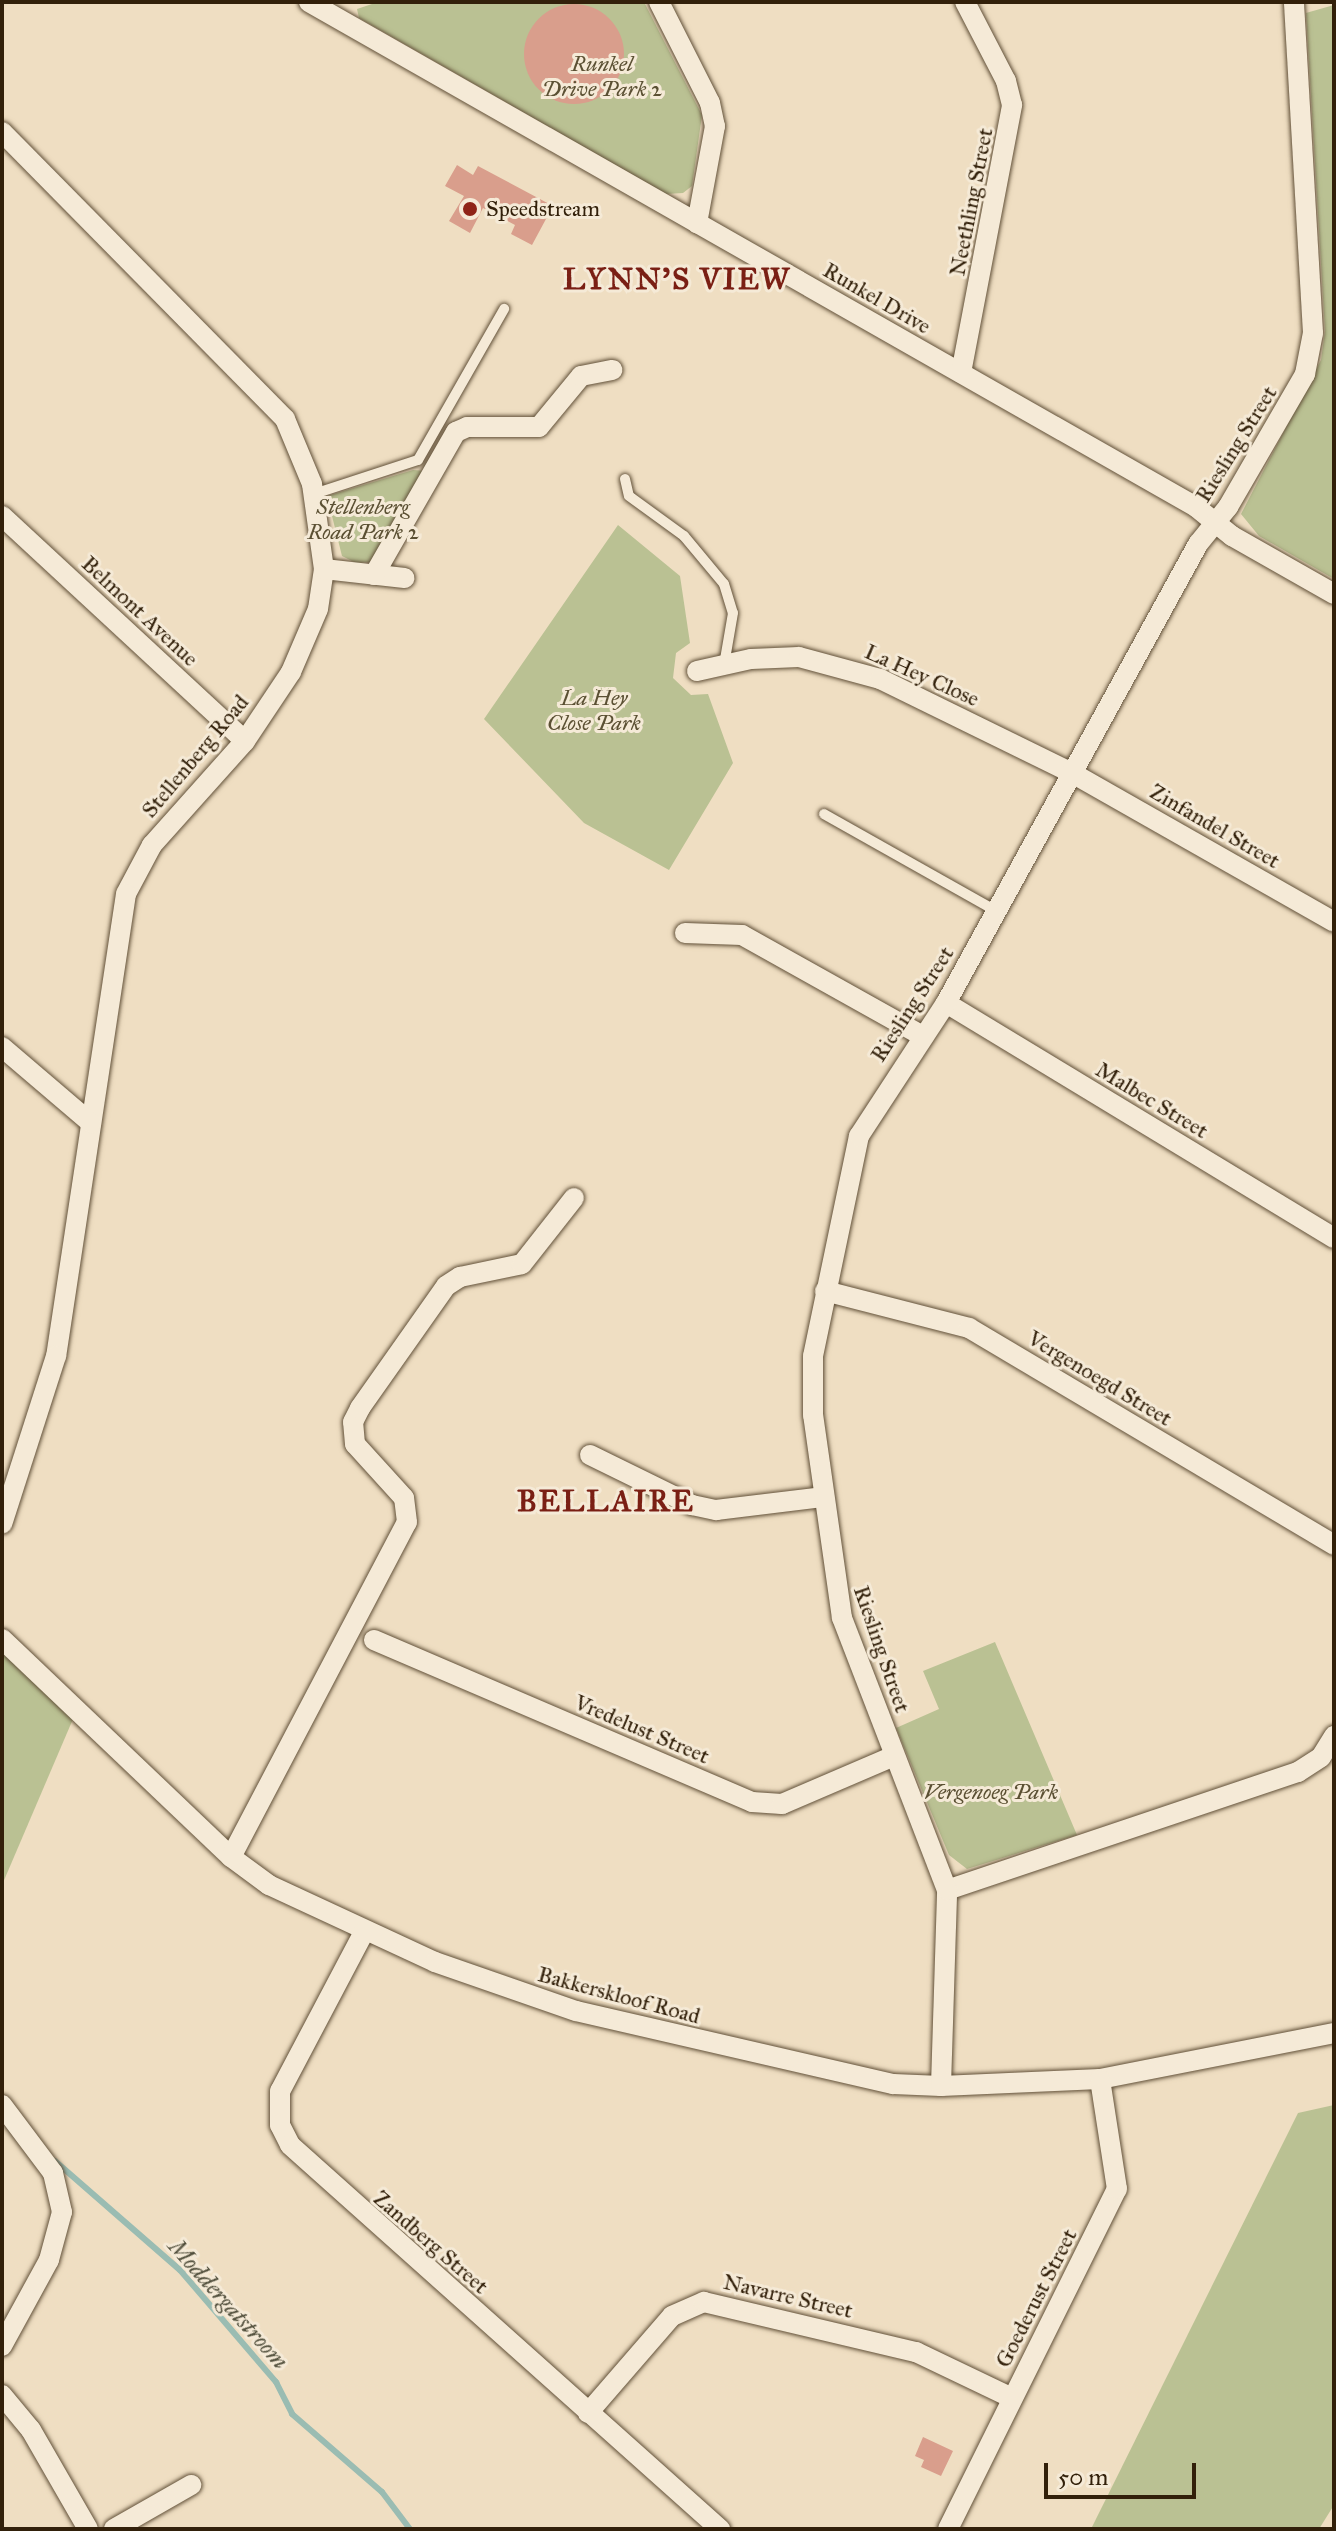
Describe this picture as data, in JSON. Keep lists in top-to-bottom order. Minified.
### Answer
{"streets":{"street":["Neethling Street","Runkel Drive","Riesling Street","Belmont Avenue","La Hey Close","Stellenberg Road","Zinfandel Street","Malbec Street","Vergenoegd Street","Vredelust Street","Bakkerskloof Road","Zandberg Street","Navarre Street","Goederust Street"]},"crossings":[["Neethling Street","Runkel Drive"],["Runkel Drive","Riesling Street"],["Riesling Street","La Hey Close"],["Riesling Street","Zinfandel Street"],["Riesling Street","Malbec Street"],["Riesling Street","Vergenoegd Street"],["Riesling Street","Vredelust Street"],["Riesling Street","Bakkerskloof Road"],["Belmont Avenue","Stellenberg Road"],["La Hey Close","Zinfandel Street"],["Bakkerskloof Road","Zandberg Street"],["Bakkerskloof Road","Goederust Street"],["Zandberg Street","Navarre Street"],["Navarre Street","Goederust Street"]],"districts":["LYNN'S VIEW","BELLAIRE"],"water":["Moddergatstroom"],"parks":["Runkel Drive Park 2","Stellenberg Road Park 2","La Hey Close Park","Vergenoeg Park"],"places":["Speedstream"],"scale_bar":"50 m"}
